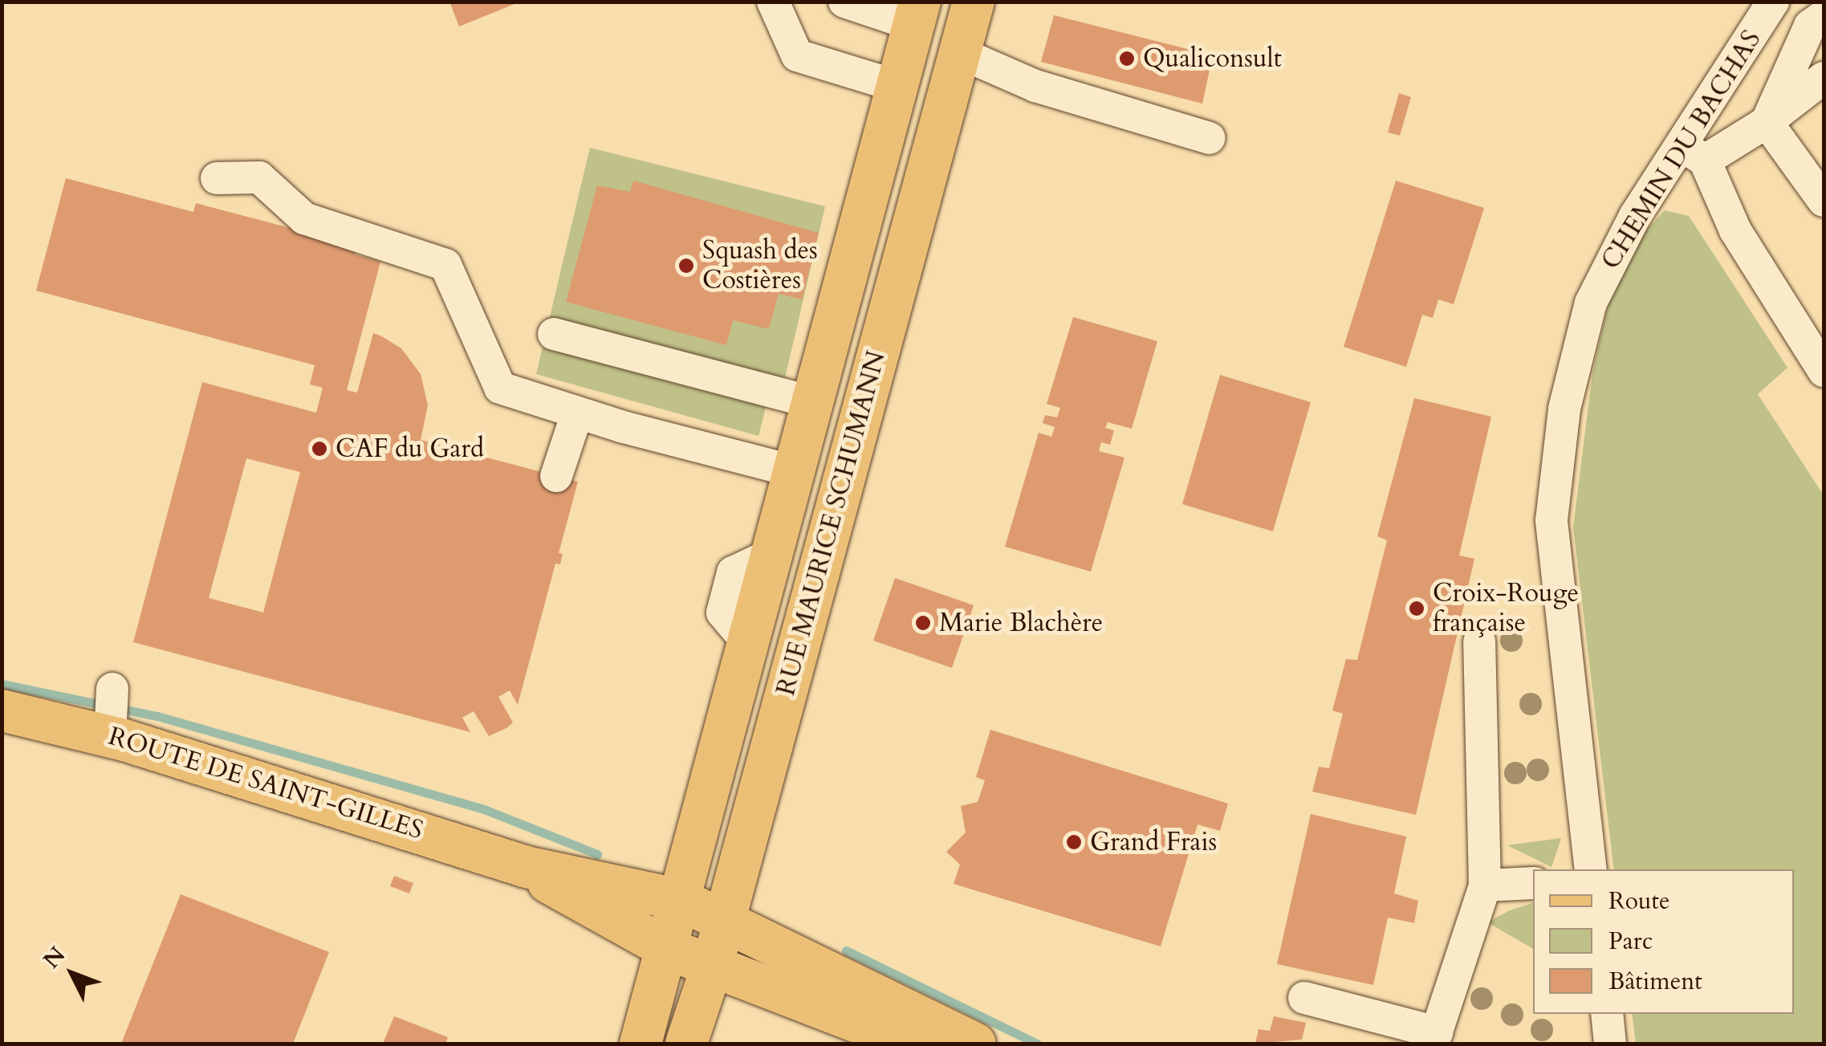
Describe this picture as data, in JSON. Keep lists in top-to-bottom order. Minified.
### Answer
{"streets":{"main road":["RUE MAURICE SCHUMANN","ROUTE DE SAINT-GILLES"],"street":["CHEMIN DU BACHAS"]},"crossings":[["RUE MAURICE SCHUMANN","ROUTE DE SAINT-GILLES"]],"places":["Qualiconsult","Squash des Costières","CAF du Gard","Croix-Rouge française","Marie Blachère","Grand Frais"],"legend":["Route","Parc","Bâtiment"],"north":"top left"}
